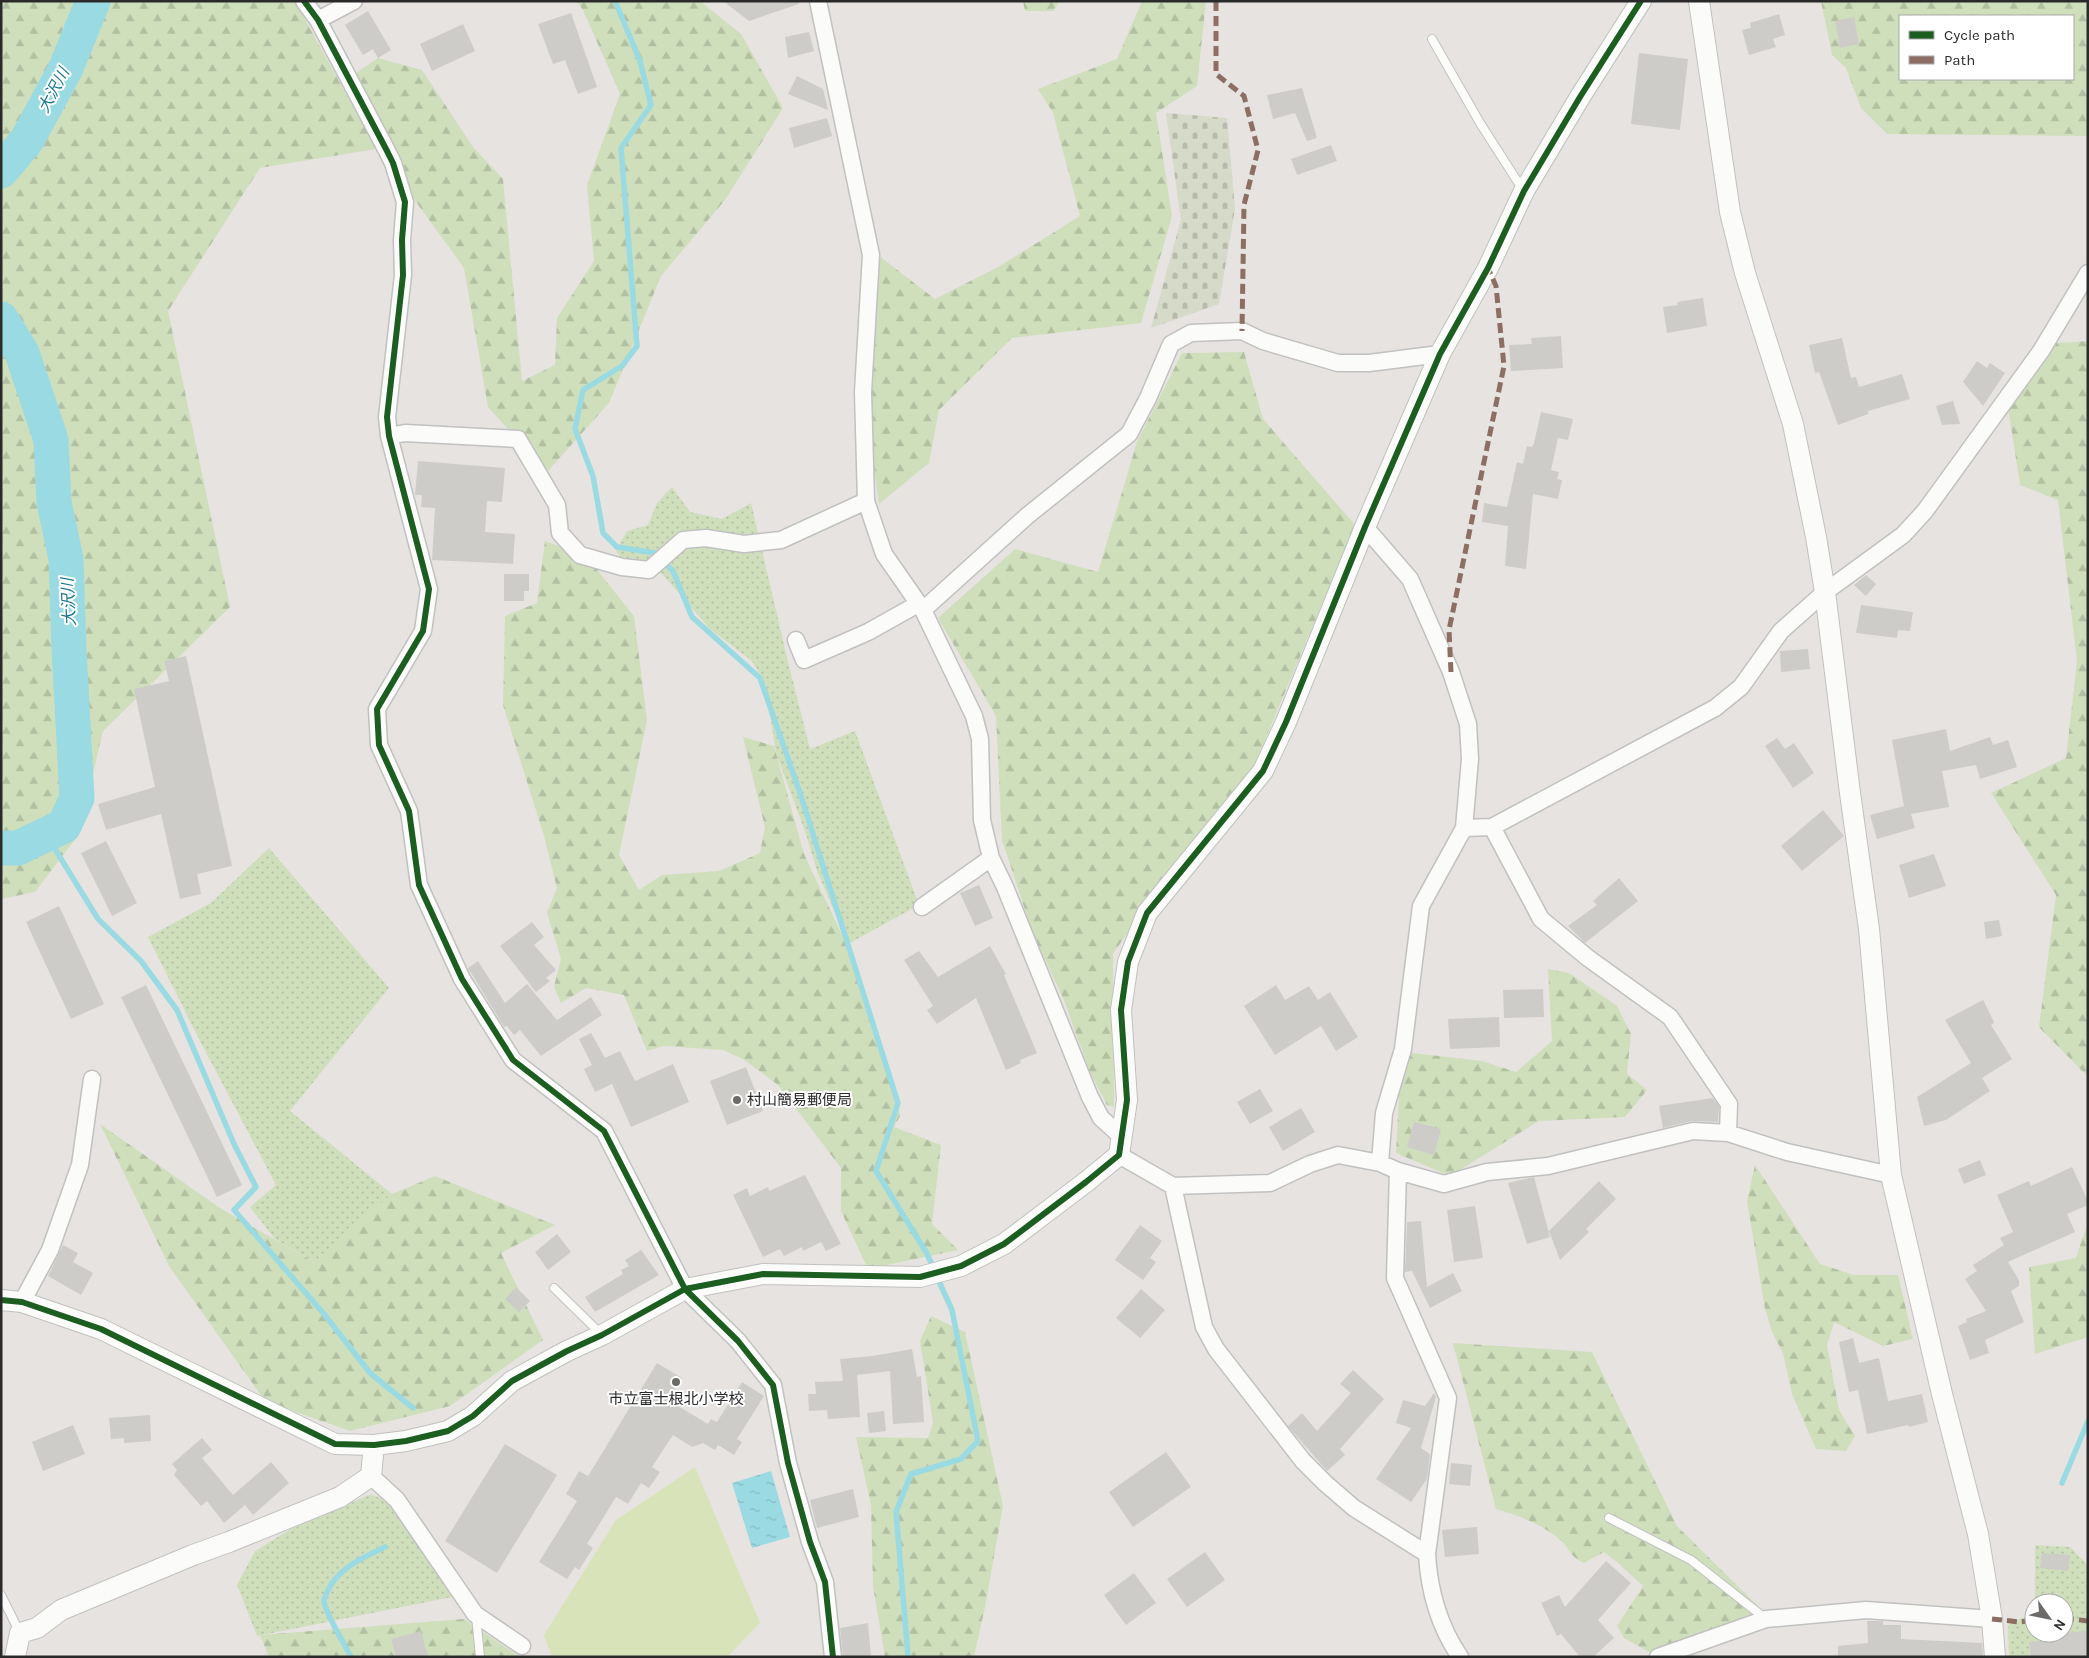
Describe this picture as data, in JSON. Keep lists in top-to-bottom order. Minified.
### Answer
{"water":["大沢川"],"places":["村山簡易郵便局","市立富士根北小学校"],"legend":["Cycle path","Path"],"north":"bottom right"}
